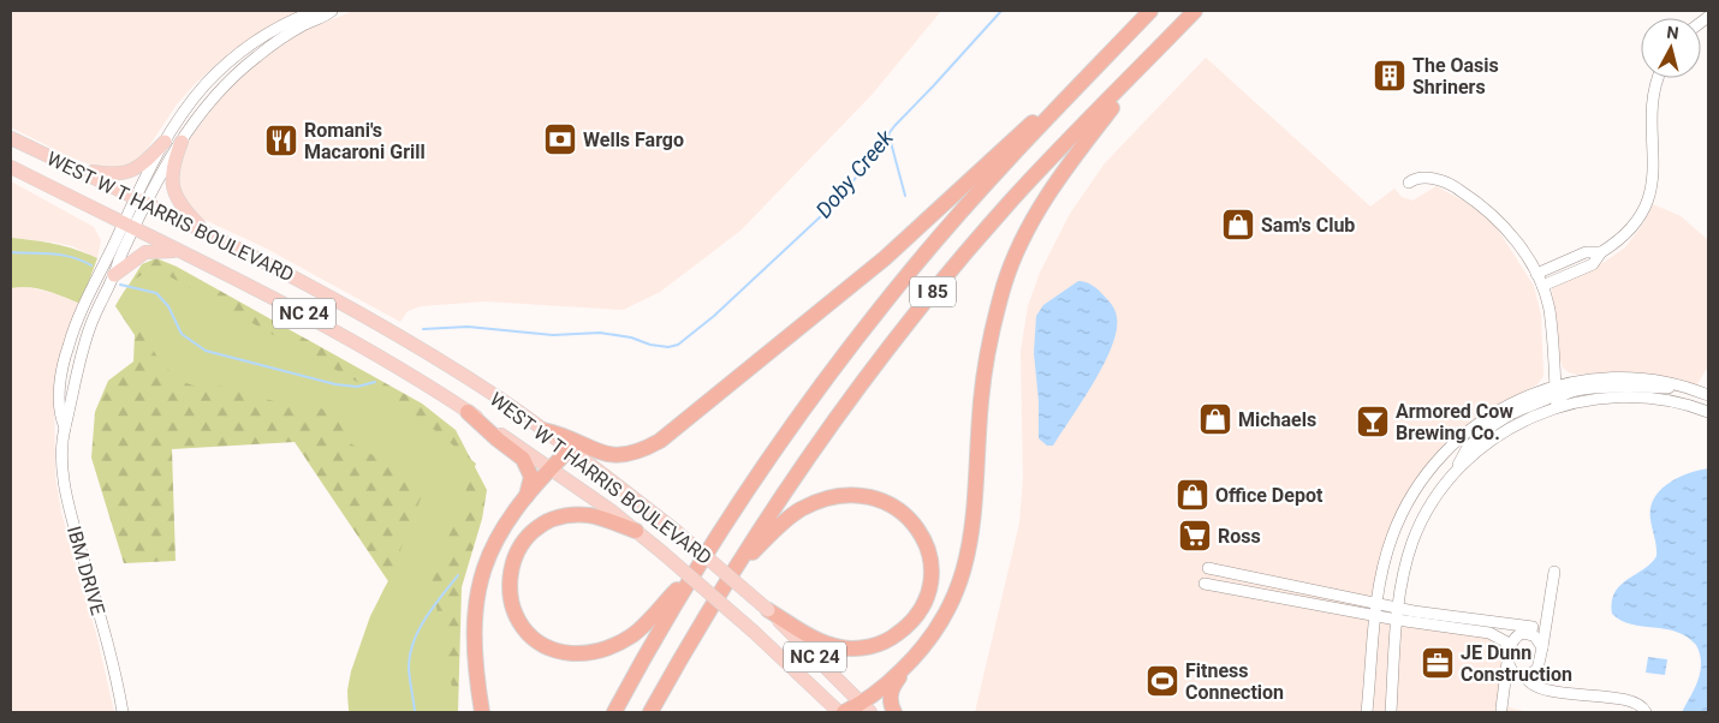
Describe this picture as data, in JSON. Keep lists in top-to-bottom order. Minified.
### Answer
{"streets":{"highway":["I 85"],"main road":["WEST W T HARRIS BOULEVARD","NC 24"],"street":["IBM DRIVE"]},"crossings":[["WEST W T HARRIS BOULEVARD","IBM DRIVE"]],"water":["Doby Creek"],"places":{"building":["The Oasis Shriners"],"bank":["Wells Fargo"],"restaurant":["Romani's Macaroni Grill"],"shop":["Sam's Club","Michaels","Office Depot"],"bar":["Armored Cow Brewing Co."],"supermarket":["Ross"],"office":["JE Dunn Construction"],"sports":["Fitness Connection"]},"north":"top"}
